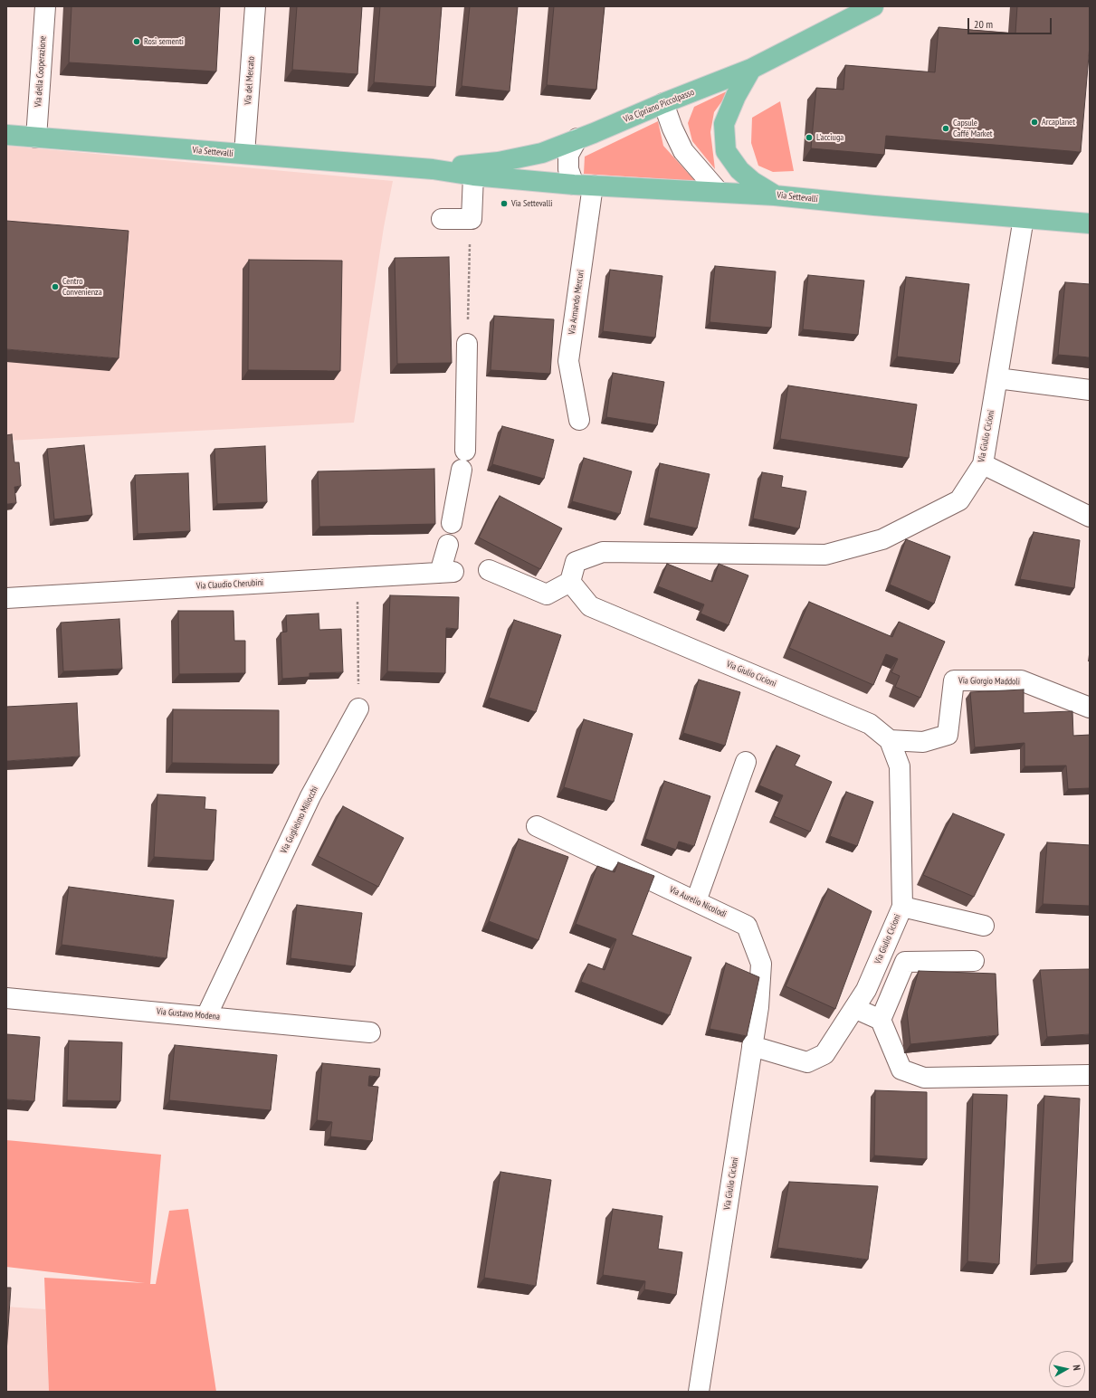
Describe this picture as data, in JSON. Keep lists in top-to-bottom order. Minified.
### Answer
{"streets":{"main road":["Via Cipriano Piccolpasso","Via Settevalli"],"street":["Via della Cooperazione","Via del Mercato","Via Armando Mercuri","Via Giulio Cicioni","Via Claudio Cherubini","Via Giorgio Maddoli","Via Guglielmo Miliocchi","Via Aurelio Nicolodi","Via Gustavo Modena"]},"crossings":[["Via della Cooperazione","Via Settevalli"],["Via del Mercato","Via Settevalli"],["Via Cipriano Piccolpasso","Via Settevalli"],["Via Settevalli","Via Armando Mercuri"],["Via Settevalli","Via Giulio Cicioni"],["Via Giulio Cicioni","Via Giorgio Maddoli"],["Via Giulio Cicioni","Via Aurelio Nicolodi"],["Via Guglielmo Miliocchi","Via Gustavo Modena"]],"places":["Rosi sementi","Arcaplanet","Capsule Caffé Market","L'acciuga","Via Settevalli","Centro Convenienza"],"scale_bar":"20 m","north":"right"}
